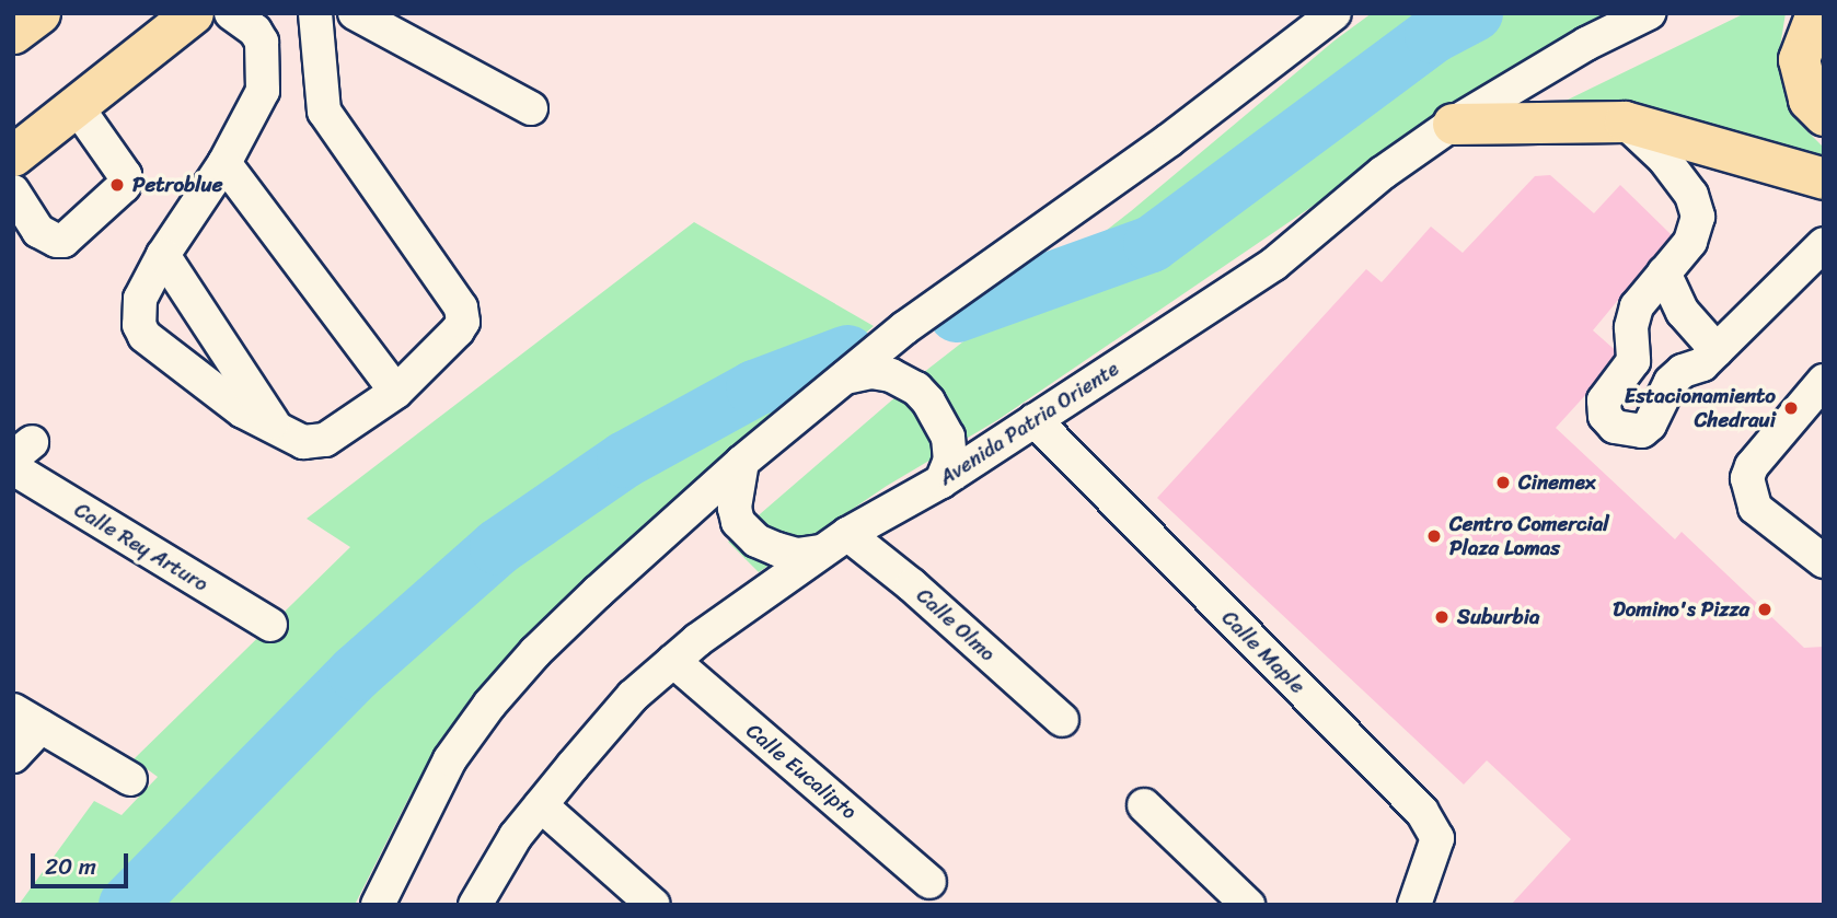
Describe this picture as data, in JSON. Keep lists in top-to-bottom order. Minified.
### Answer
{"streets":{"street":["Avenida Patria Oriente","Calle Rey Arturo","Calle Olmo","Calle Maple","Calle Eucalipto"]},"crossings":[["Avenida Patria Oriente","Calle Olmo"],["Avenida Patria Oriente","Calle Maple"],["Avenida Patria Oriente","Calle Eucalipto"]],"places":["Petroblue","Estacionamiento Chedraui","Cinemex","Centro Comercial Plaza Lomas","Domino's Pizza","Suburbia"],"scale_bar":"20 m"}
